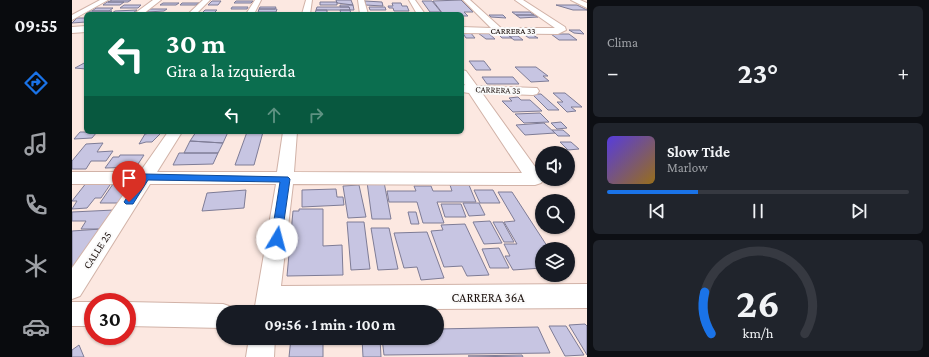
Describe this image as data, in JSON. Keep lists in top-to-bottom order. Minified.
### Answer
{"streets":{"street":["CARRERA 33","CARRERA 35","CALLE 25","CARRERA 36A"]},"page":{"tabs":"09:55","tile":"Clima","turn":["30 m","Gira a la izquierda"],"heat":["−","23°","+"],"song":["Slow Tide","Marlow"],"limit":"30","trip":"09:56 · 1 min · 100 m","gauge":["26","km/h"]}}
